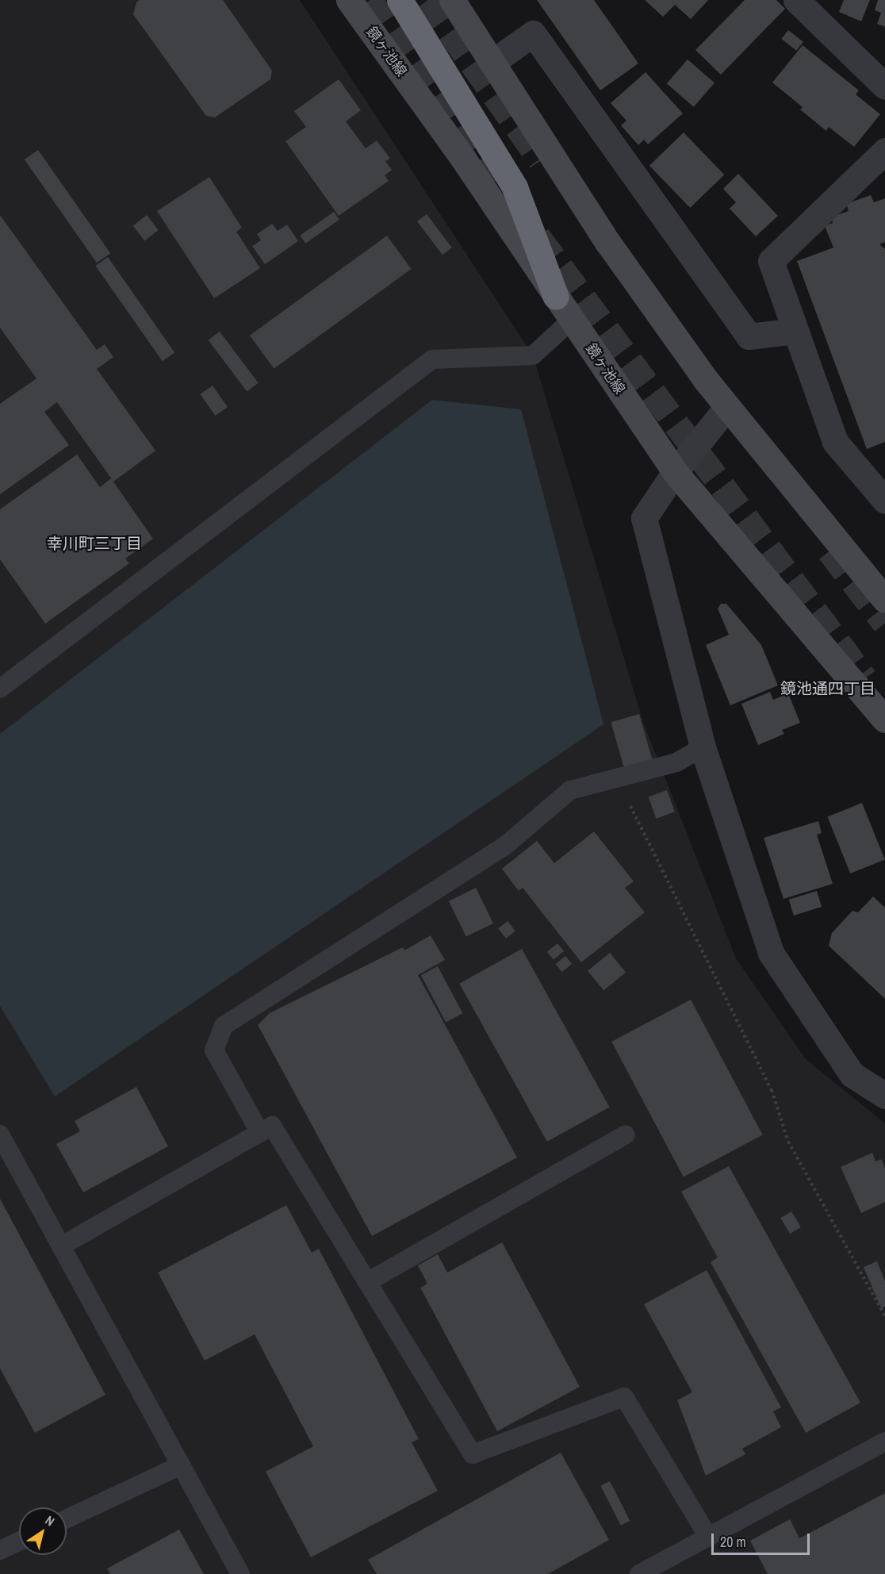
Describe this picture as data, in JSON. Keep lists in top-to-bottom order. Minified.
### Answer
{"streets":{"street":["鏡ヶ池線"]},"districts":["幸川町三丁目","鏡池通四丁目"],"scale_bar":"20 m","north":"top right"}
